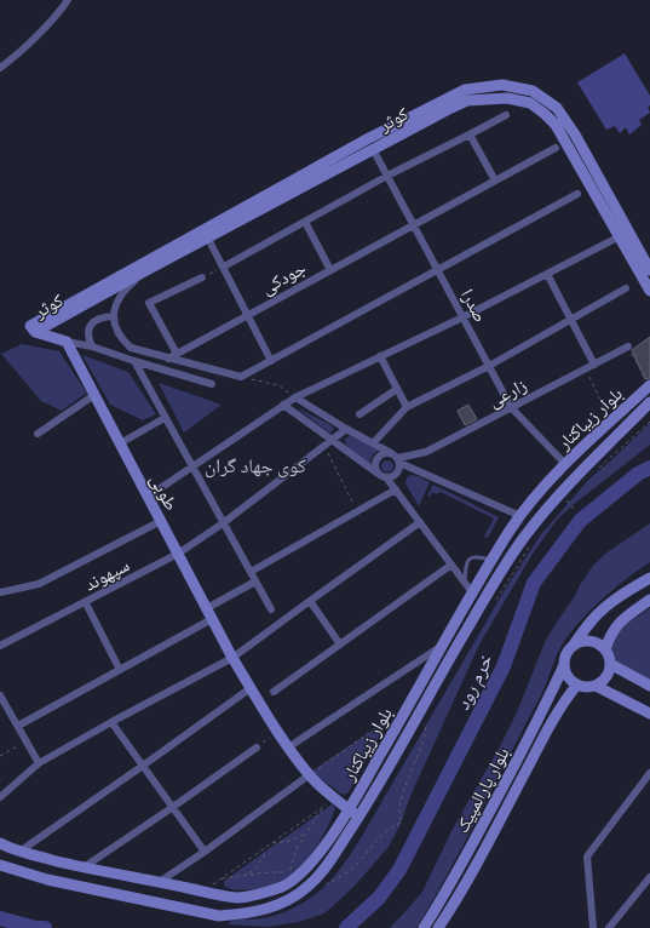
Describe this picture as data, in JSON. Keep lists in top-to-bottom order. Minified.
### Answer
{"streets":{"main road":["کوثر","بلوار زیباکنار","طوبی","بلوار پارالمپیک"],"street":["جودکی","صدرا","زارعی","سپهوند"]},"crossings":[["کوثر","صدرا"],["جودکی","صدرا"],["صدرا","زارعی"],["صدرا","بلوار زیباکنار"],["بلوار زیباکنار","طوبی"],["طوبی","سپهوند"]],"districts":["کوی جهاد گران"],"water":["خرم رود"]}
